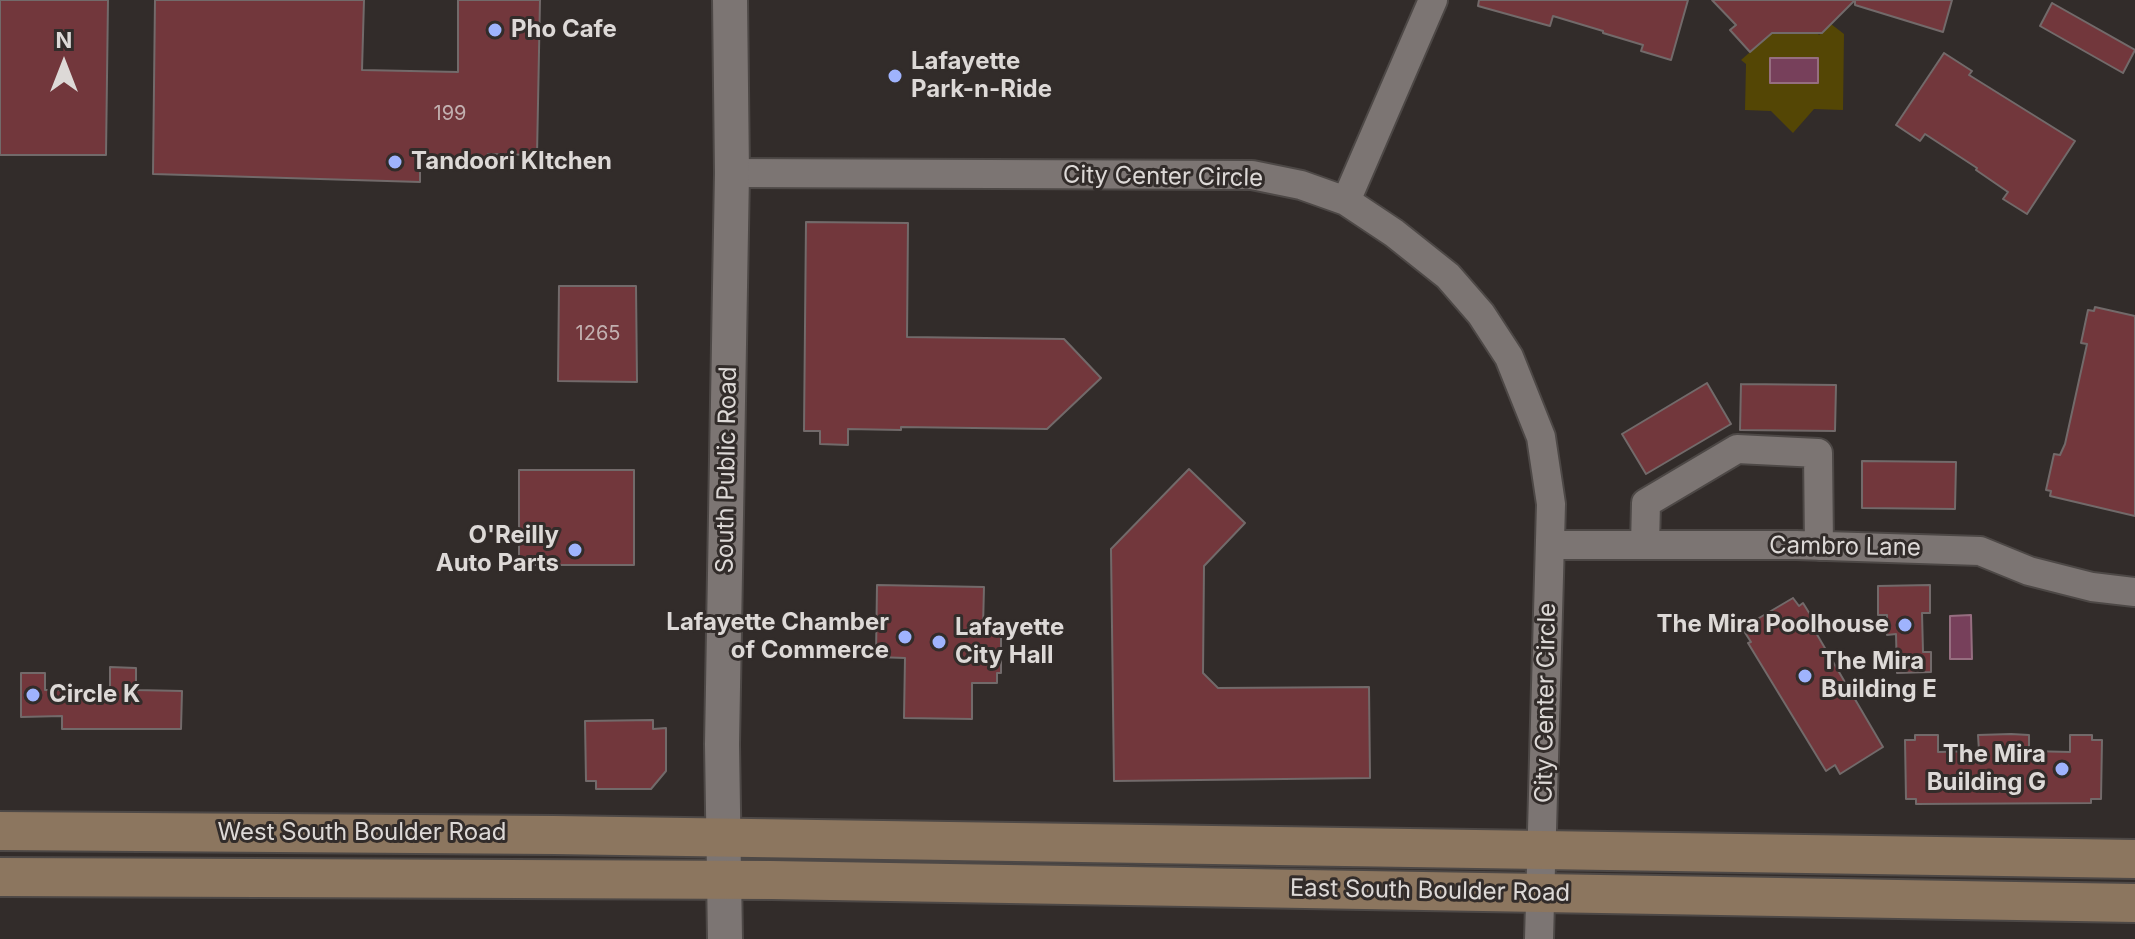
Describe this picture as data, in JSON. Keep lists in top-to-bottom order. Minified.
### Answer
{"streets":{"main road":["West South Boulder Road","East South Boulder Road"],"street":["City Center Circle","South Public Road","Cambro Lane"]},"crossings":[["City Center Circle","South Public Road"],["City Center Circle","Cambro Lane"],["City Center Circle","East South Boulder Road"],["South Public Road","West South Boulder Road"],["South Public Road","East South Boulder Road"],["West South Boulder Road","East South Boulder Road"]],"places":["Pho Cafe","Lafayette Park-n-Ride","Tandoori KItchen","O'Reilly Auto Parts","The Mira Poolhouse","Lafayette Chamber of Commerce","Lafayette City Hall","The Mira Building E","Circle K","The Mira Building G"],"house_numbers":["199","1265"],"north":"top"}
